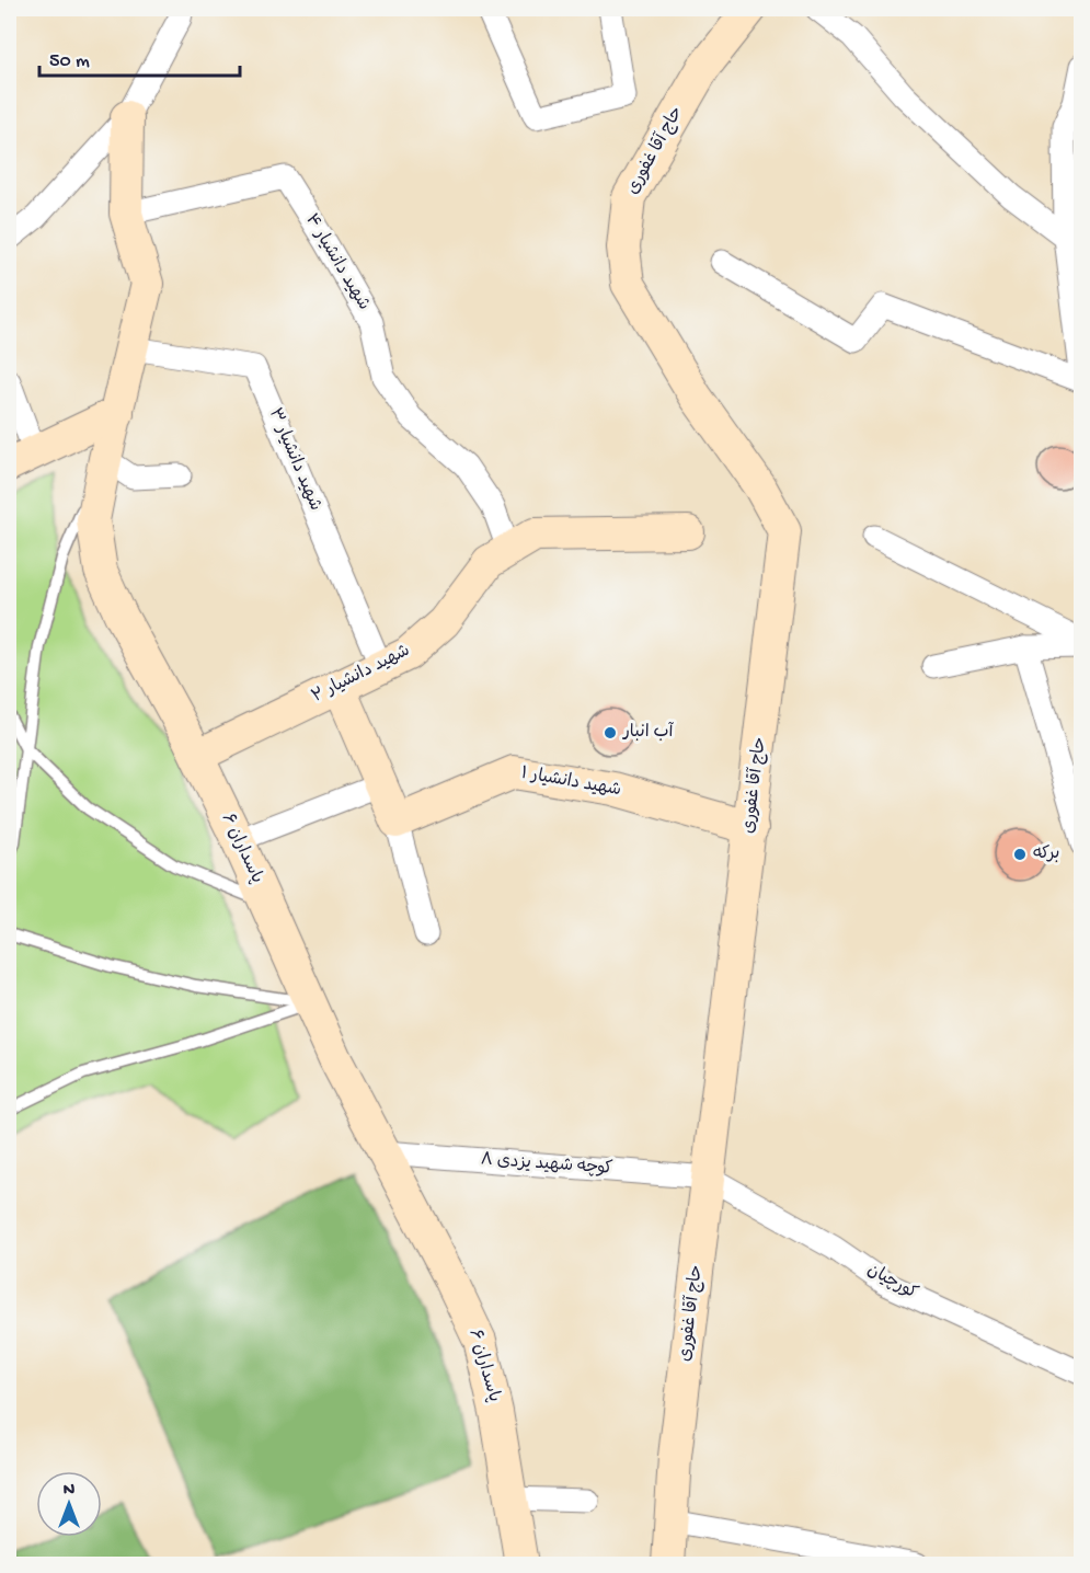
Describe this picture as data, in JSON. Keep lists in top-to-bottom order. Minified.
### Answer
{"streets":{"street":["حاج آقا غفوری","شهید دانشیار ۴","شهید دانشیار ۳","شهید دانشیار ۲","شهید دانشیار ۱","پاسداران ۶","کوچه شهید یزدی ۸","کورچیان"]},"crossings":[["حاج آقا غفوری","شهید دانشیار ۱"],["حاج آقا غفوری","کوچه شهید یزدی ۸"],["حاج آقا غفوری","کورچیان"],["شهید دانشیار ۴","شهید دانشیار ۲"],["شهید دانشیار ۴","پاسداران ۶"],["شهید دانشیار ۳","شهید دانشیار ۲"],["شهید دانشیار ۳","پاسداران ۶"],["شهید دانشیار ۲","پاسداران ۶"],["پاسداران ۶","کوچه شهید یزدی ۸"],["کوچه شهید یزدی ۸","کورچیان"]],"places":["آب انبار","برکه"],"scale_bar":"50 m","north":"top"}
